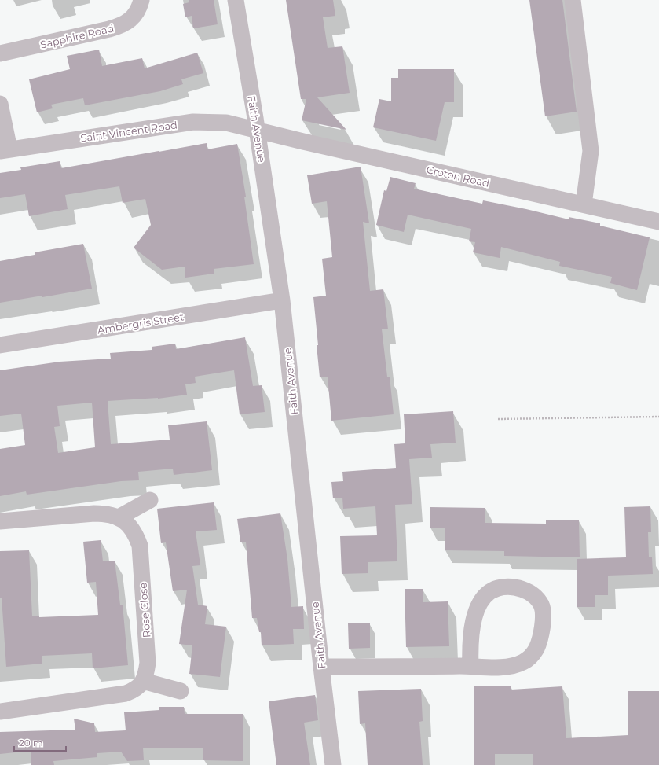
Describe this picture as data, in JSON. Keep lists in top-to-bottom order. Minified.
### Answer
{"streets":{"street":["Sapphire Road","Faith Avenue","Saint Vincent Road","Croton Road","Ambergris Street","Rose Close"]},"crossings":[["Faith Avenue","Saint Vincent Road"],["Faith Avenue","Croton Road"],["Faith Avenue","Ambergris Street"],["Saint Vincent Road","Croton Road"]],"scale_bar":"20 m"}
